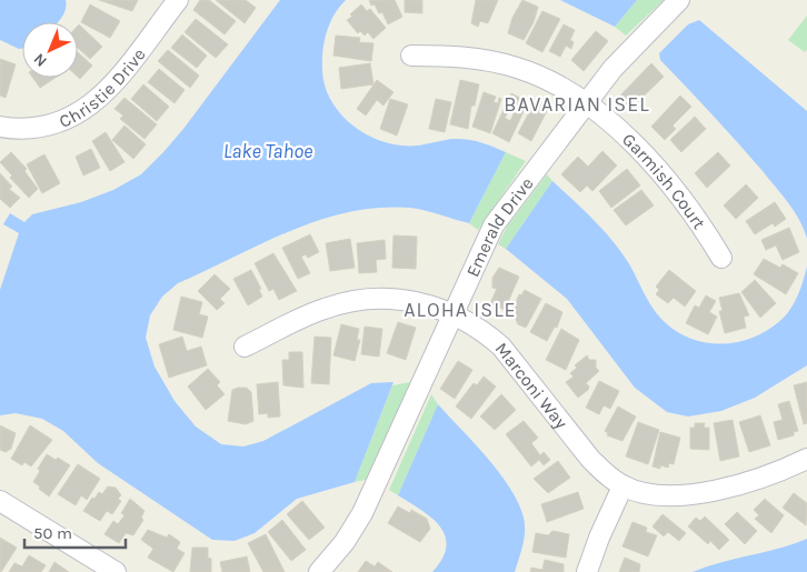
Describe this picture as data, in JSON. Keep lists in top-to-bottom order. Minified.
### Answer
{"streets":{"street":["Christie Drive","Garmish Court","Emerald Drive","Marconi Way"]},"crossings":[["Garmish Court","Emerald Drive"],["Emerald Drive","Marconi Way"]],"districts":["BAVARIAN ISEL","ALOHA ISLE"],"water":["Lake Tahoe"],"scale_bar":"50 m","north":"bottom left"}
